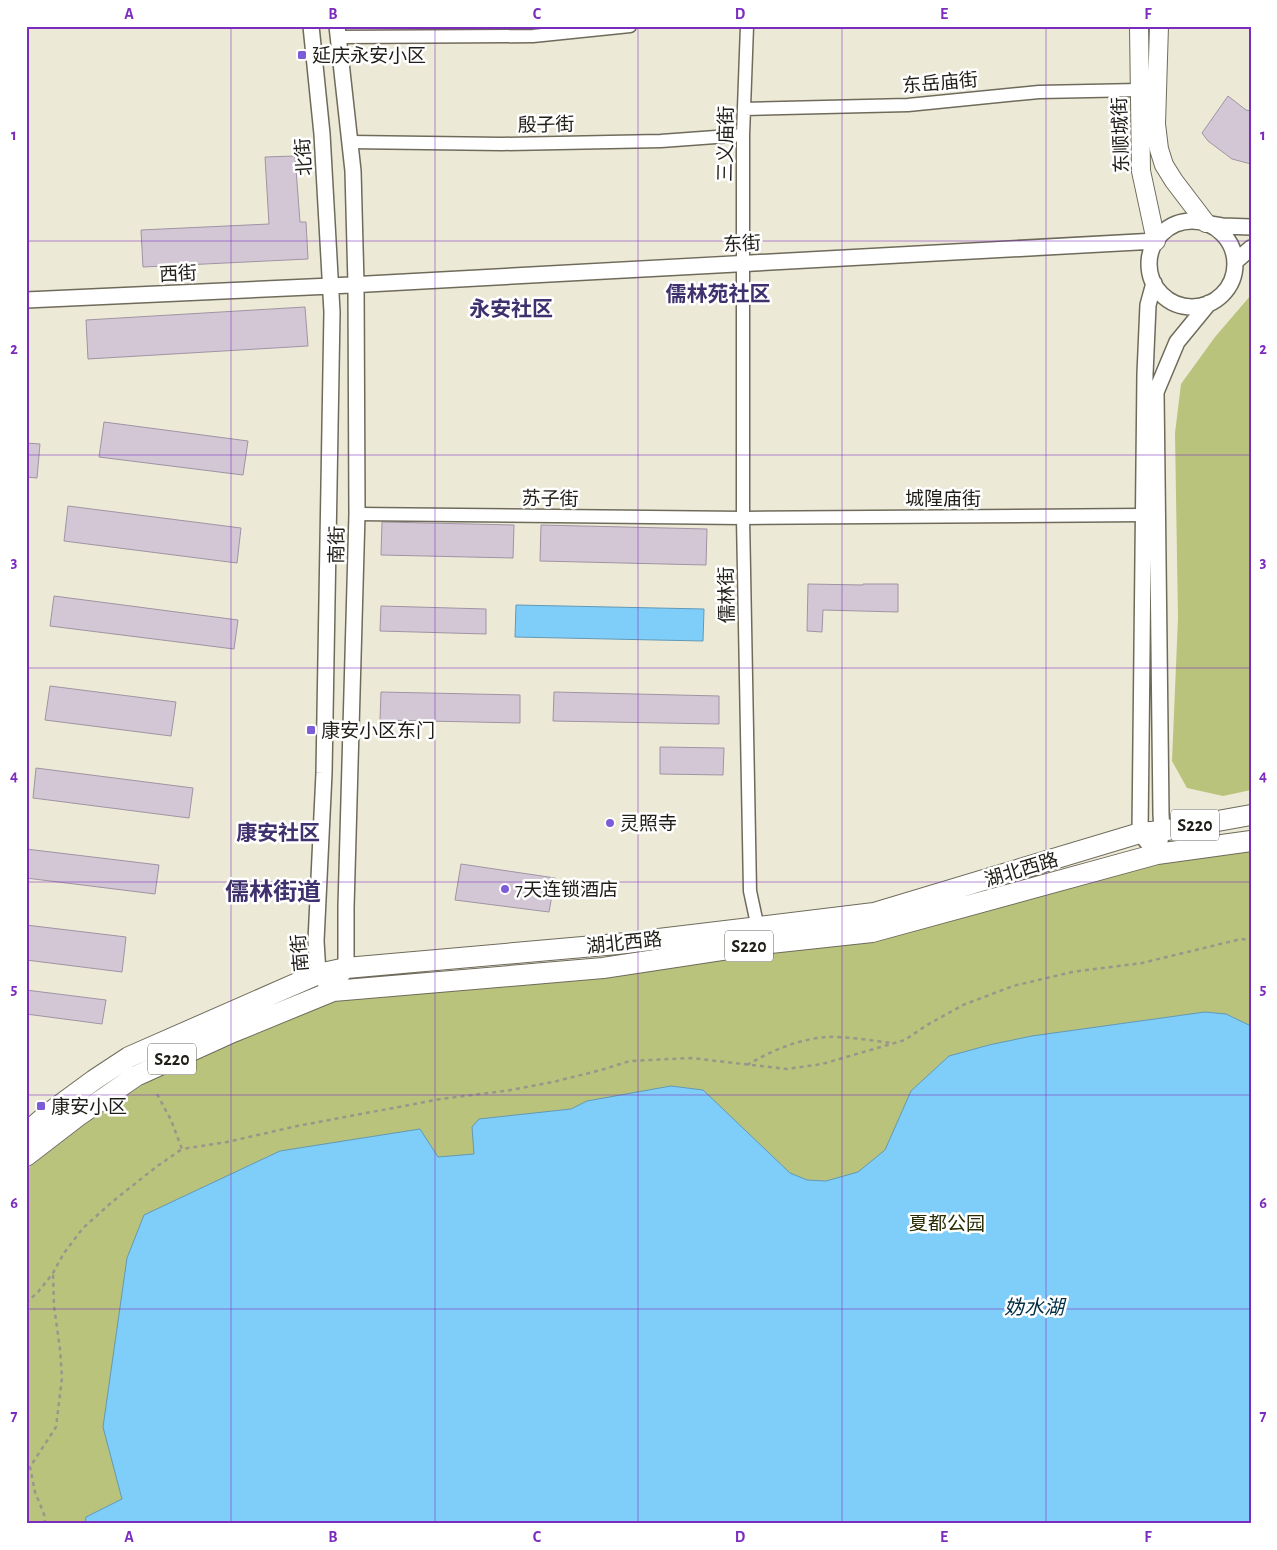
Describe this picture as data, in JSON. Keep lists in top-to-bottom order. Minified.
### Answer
{"streets":{"main road":["东顺城街","S220","湖北西路"],"street":["东岳庙街","殷子街","三义庙街","北街","东街","西街","苏子街","城隍庙街","南街","儒林街"]},"crossings":[["东岳庙街","东顺城街"],["东岳庙街","三义庙街"],["殷子街","三义庙街"],["东顺城街","东街"],["三义庙街","东街"],["三义庙街","儒林街"],["北街","东街"],["北街","西街"],["北街","南街"],["东街","西街"],["东街","南街"],["东街","儒林街"],["西街","南街"],["苏子街","城隍庙街"],["苏子街","南街"],["苏子街","儒林街"],["城隍庙街","儒林街"],["南街","湖北西路"],["儒林街","湖北西路"]],"districts":["儒林苑社区","永安社区","康安社区","儒林街道"],"water":["妫水湖"],"parks":["夏都公园"],"places":{"transit":["延庆永安小区","康安小区东门","康安小区"],"other":["灵照寺","7天连锁酒店"]},"grid":{"columns":["A","B","C","D","E","F"],"rows":["1","2","3","4","5","6","7"]}}
